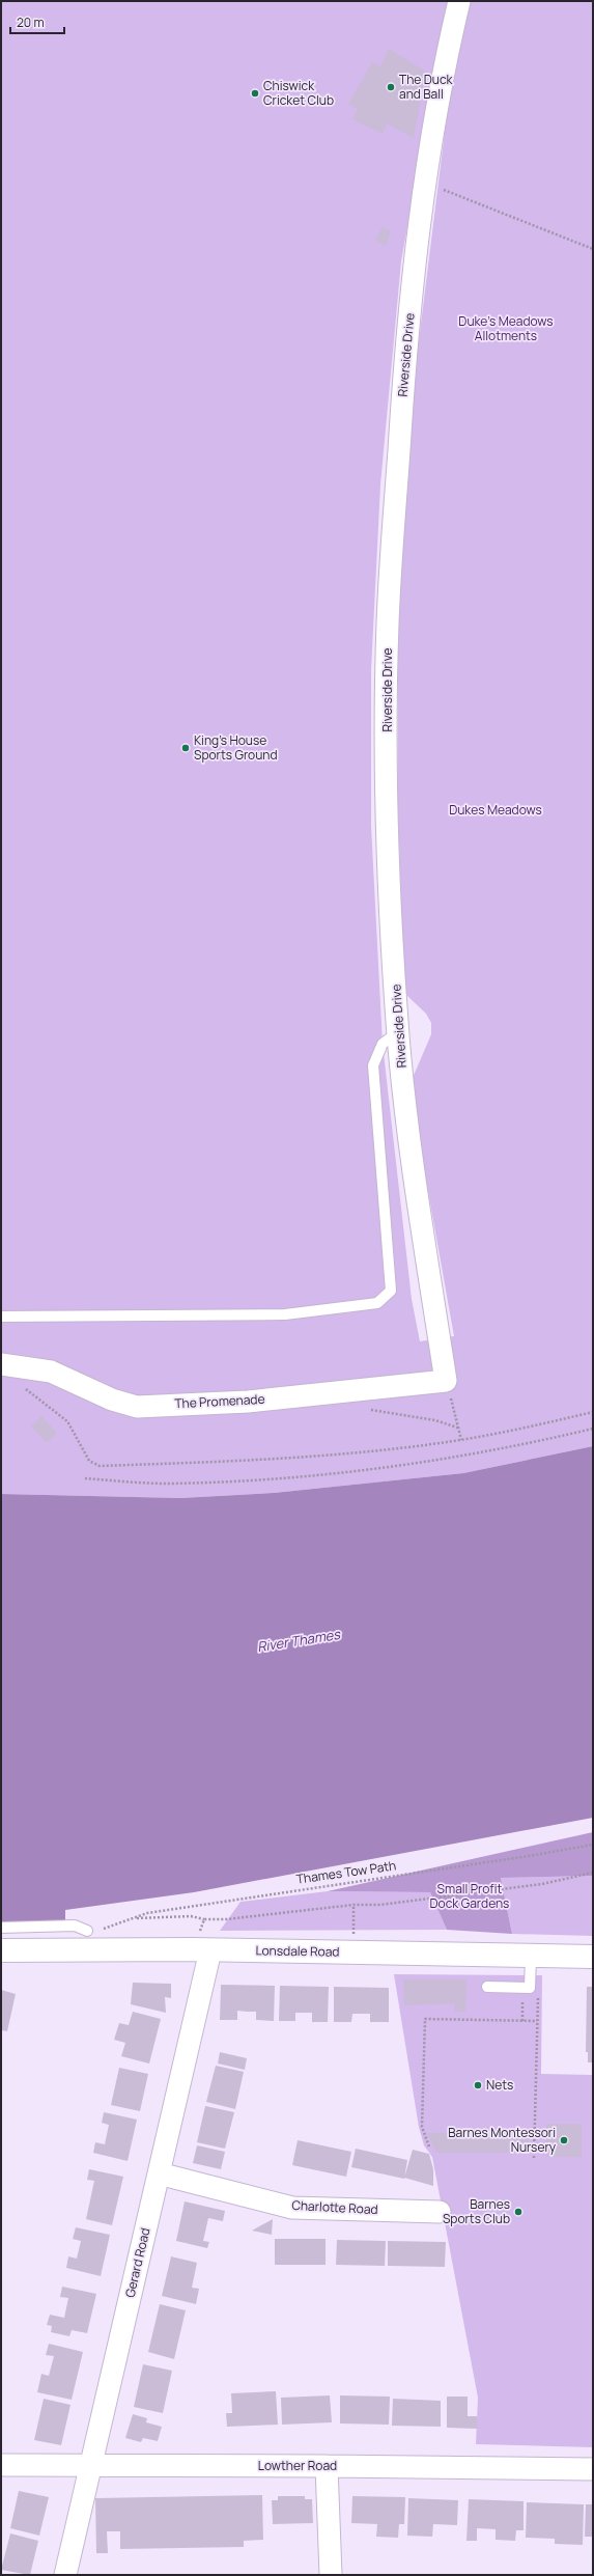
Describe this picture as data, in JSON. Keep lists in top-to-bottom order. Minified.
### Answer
{"streets":{"main road":["Lonsdale Road"],"street":["Riverside Drive","The Promenade","Charlotte Road","Gerard Road","Lowther Road"],"path":["Thames Tow Path"]},"crossings":[["Riverside Drive","The Promenade"],["Lonsdale Road","Gerard Road"],["Charlotte Road","Gerard Road"],["Gerard Road","Lowther Road"]],"water":["River Thames"],"parks":["Duke's Meadows Allotments","Dukes Meadows","Small Profit Dock Gardens"],"places":["The Duck and Ball","Chiswick Cricket Club","King's House Sports Ground","Nets","Barnes Montessori Nursery","Barnes Sports Club"],"scale_bar":"20 m"}
